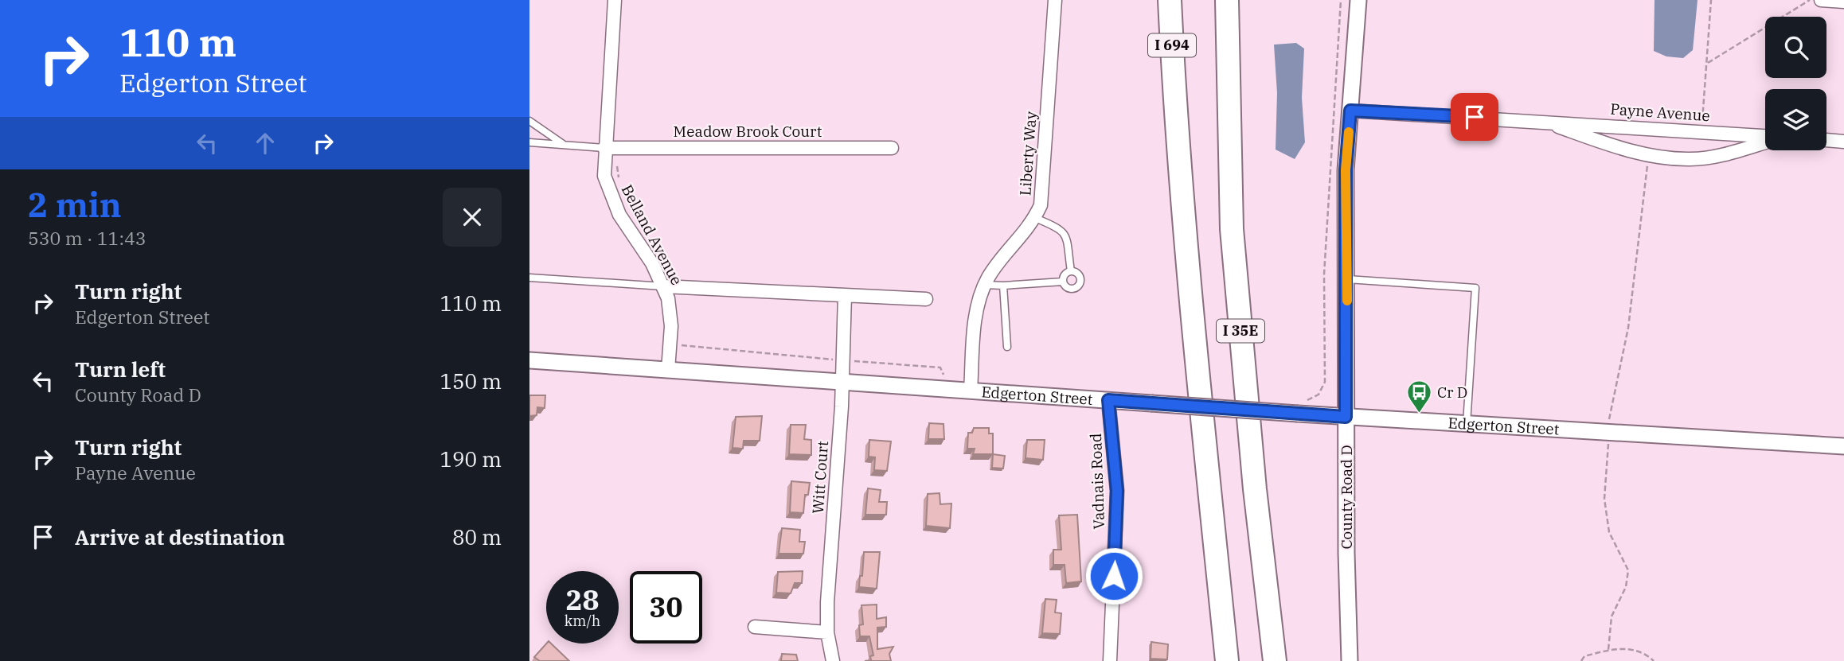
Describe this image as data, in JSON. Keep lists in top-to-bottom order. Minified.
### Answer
{"streets":{"highway":["I 694","I 35E"],"street":["Payne Avenue","Meadow Brook Court","Liberty Way","Belland Avenue","Edgerton Street","Witt Court","Vadnais Road","County Road D"]},"crossings":[["I 694","I 35E"],["Payne Avenue","County Road D"],["Meadow Brook Court","Belland Avenue"],["Liberty Way","Edgerton Street"],["Belland Avenue","Edgerton Street"],["Edgerton Street","Witt Court"],["Edgerton Street","Vadnais Road"],["Edgerton Street","County Road D"]],"places":{"bus stop":["Cr D"]},"page":{"turn":["110 m","Edgerton Street"],"heading":["2 min","530 m · 11:43"],"list":[{"name":"Turn right","note":"Edgerton Street","value":"110 m"},{"name":"Turn left","note":"County Road D","value":"150 m"},{"name":"Turn right","note":"Payne Avenue","value":"190 m"},{"name":"Arrive at destination","value":"80 m"}],"speed":"28 km/h","limit":"30"}}
